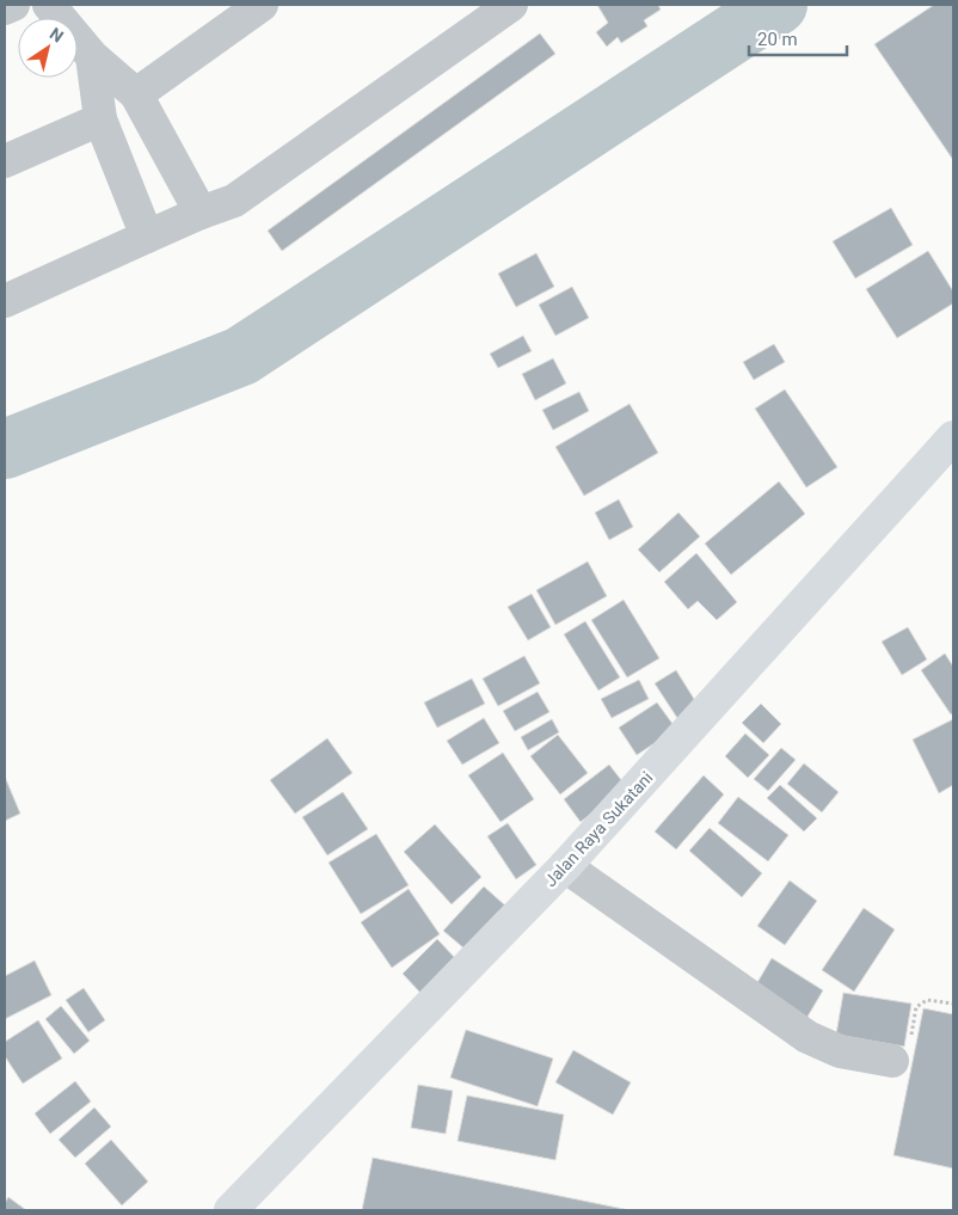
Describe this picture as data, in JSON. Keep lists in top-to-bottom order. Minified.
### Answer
{"streets":{"main road":["Jalan Raya Sukatani"]},"scale_bar":"20 m","north":"top right"}
